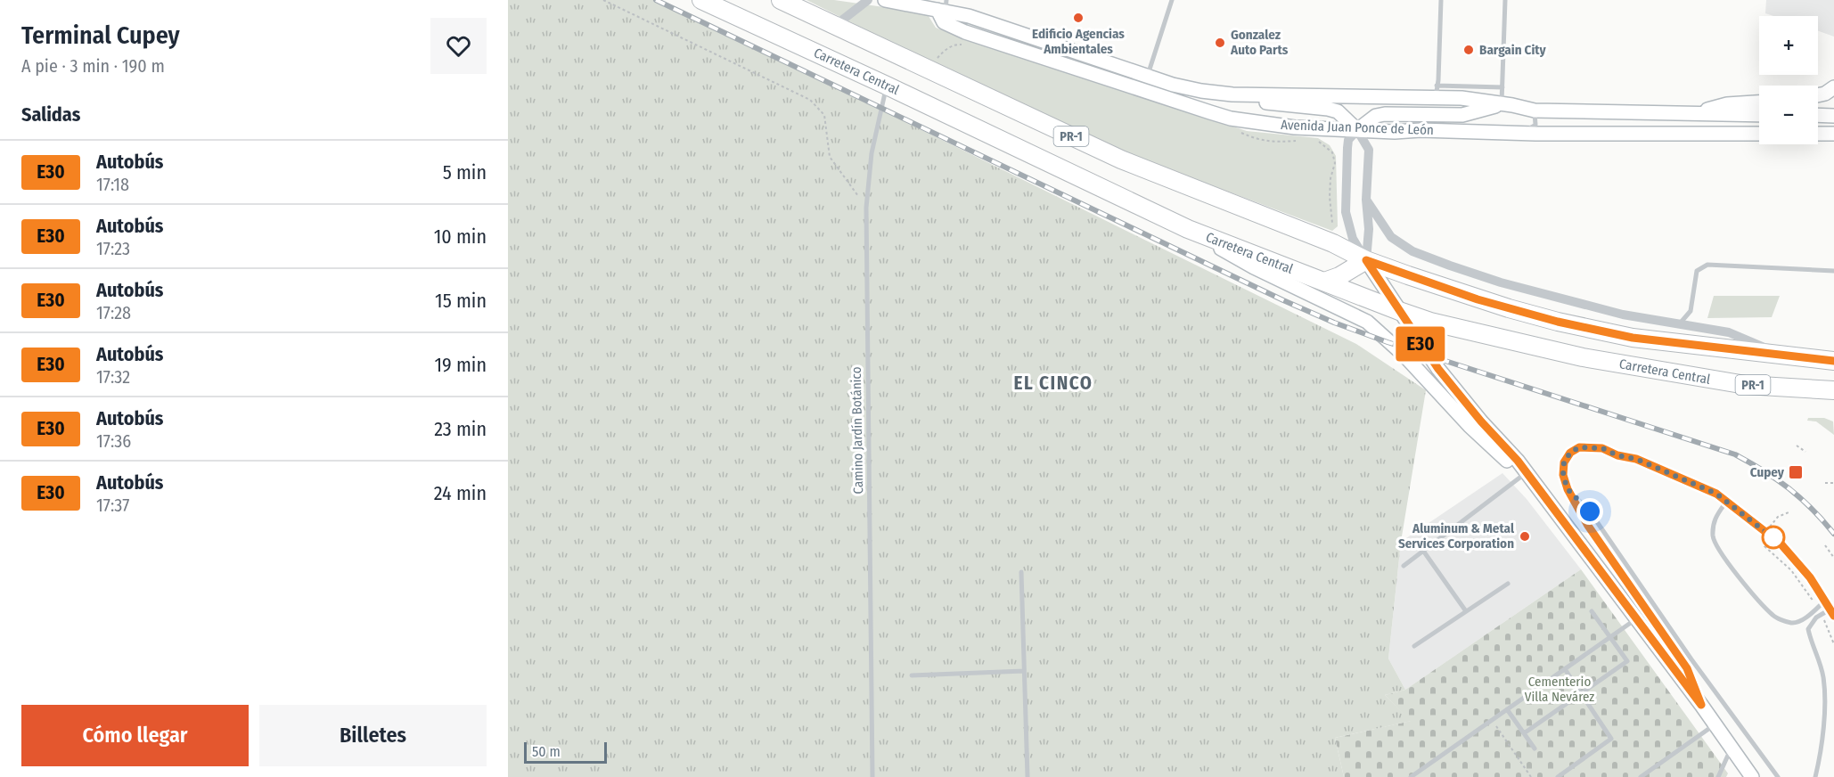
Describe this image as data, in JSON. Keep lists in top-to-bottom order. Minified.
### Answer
{"streets":{"highway":["Carretera Central","PR-1"],"street":["Avenida Juan Ponce de León"],"lane":["Camino Jardín Botánico"]},"crossings":[["Carretera Central","Camino Jardín Botánico"]],"districts":["EL CINCO"],"parks":["Cementerio Villa Nevárez"],"places":{"other":["Edificio Agencias Ambientales","Gonzalez Auto Parts","Bargain City","Aluminum & Metal Services Corporation"],"transit":["Cupey"]},"lines":["bus line E30"],"scale_bar":"50 m","page":{"heading":[["Terminal Cupey","A pie · 3 min · 190 m"],"Salidas"],"on_map":"E30","map_buttons":["+","−"],"list":[{"mark":"E30","name":"Autobús","note":"17:18","value":"5 min"},{"mark":"E30","name":"Autobús","note":"17:23","value":"10 min"},{"mark":"E30","name":"Autobús","note":"17:28","value":"15 min"},{"mark":"E30","name":"Autobús","note":"17:32","value":"19 min"},{"mark":"E30","name":"Autobús","note":"17:36","value":"23 min"},{"mark":"E30","name":"Autobús","note":"17:37","value":"24 min"}],"buttons":["Cómo llegar","Billetes"],"scale":"50 m"}}
